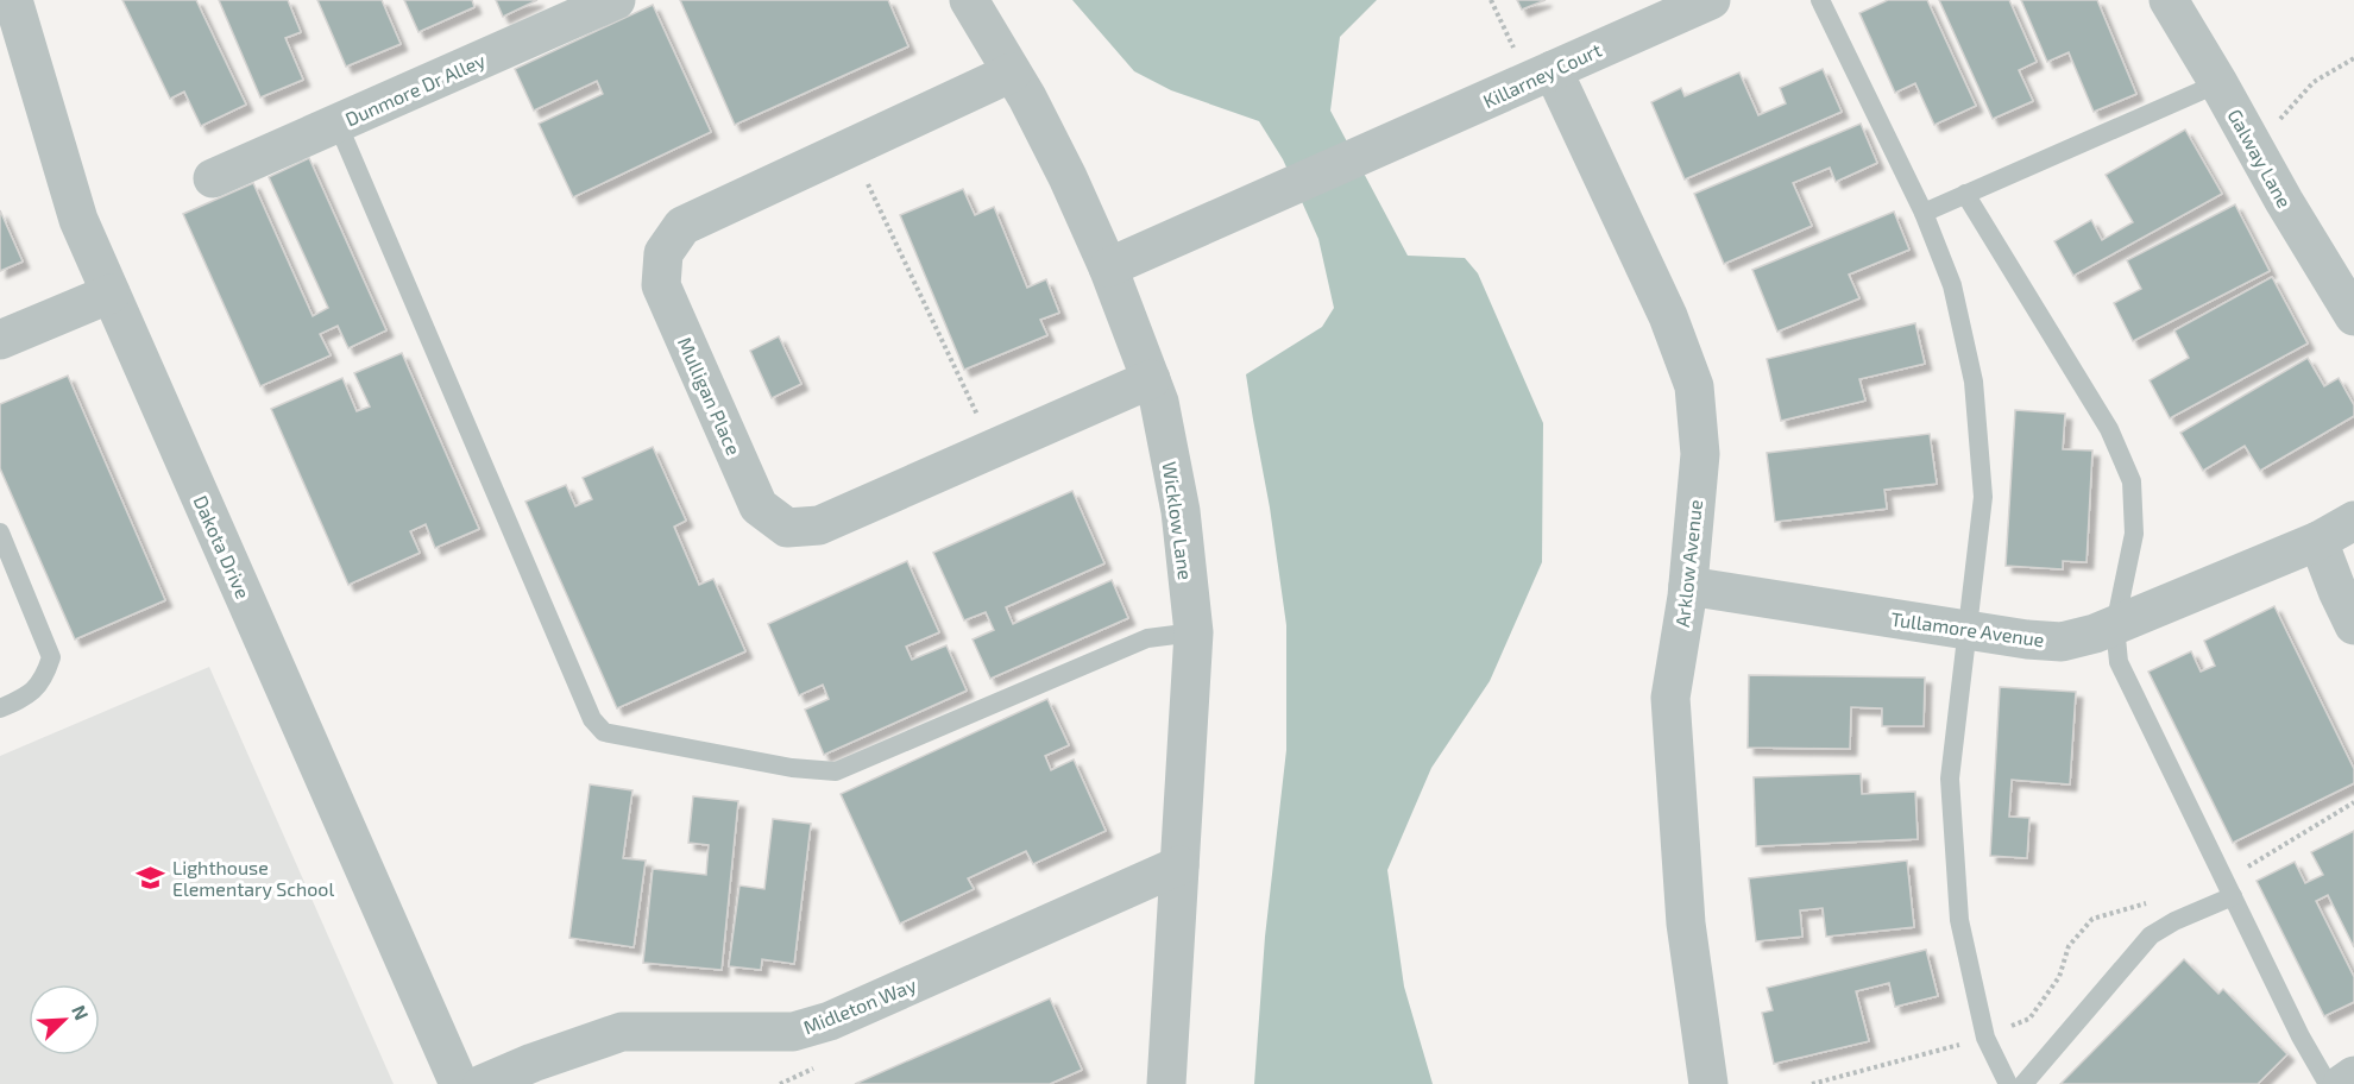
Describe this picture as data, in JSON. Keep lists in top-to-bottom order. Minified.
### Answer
{"streets":{"street":["Killarney Court","Dunmore Dr Alley","Galway Lane","Mulligan Place","Wicklow Lane","Dakota Drive","Arklow Avenue","Tullamore Avenue","Midleton Way"]},"crossings":[["Killarney Court","Wicklow Lane"],["Killarney Court","Arklow Avenue"],["Mulligan Place","Wicklow Lane"],["Wicklow Lane","Midleton Way"],["Arklow Avenue","Tullamore Avenue"]],"places":{"school or university":["Lighthouse Elementary School"]},"north":"top right"}
